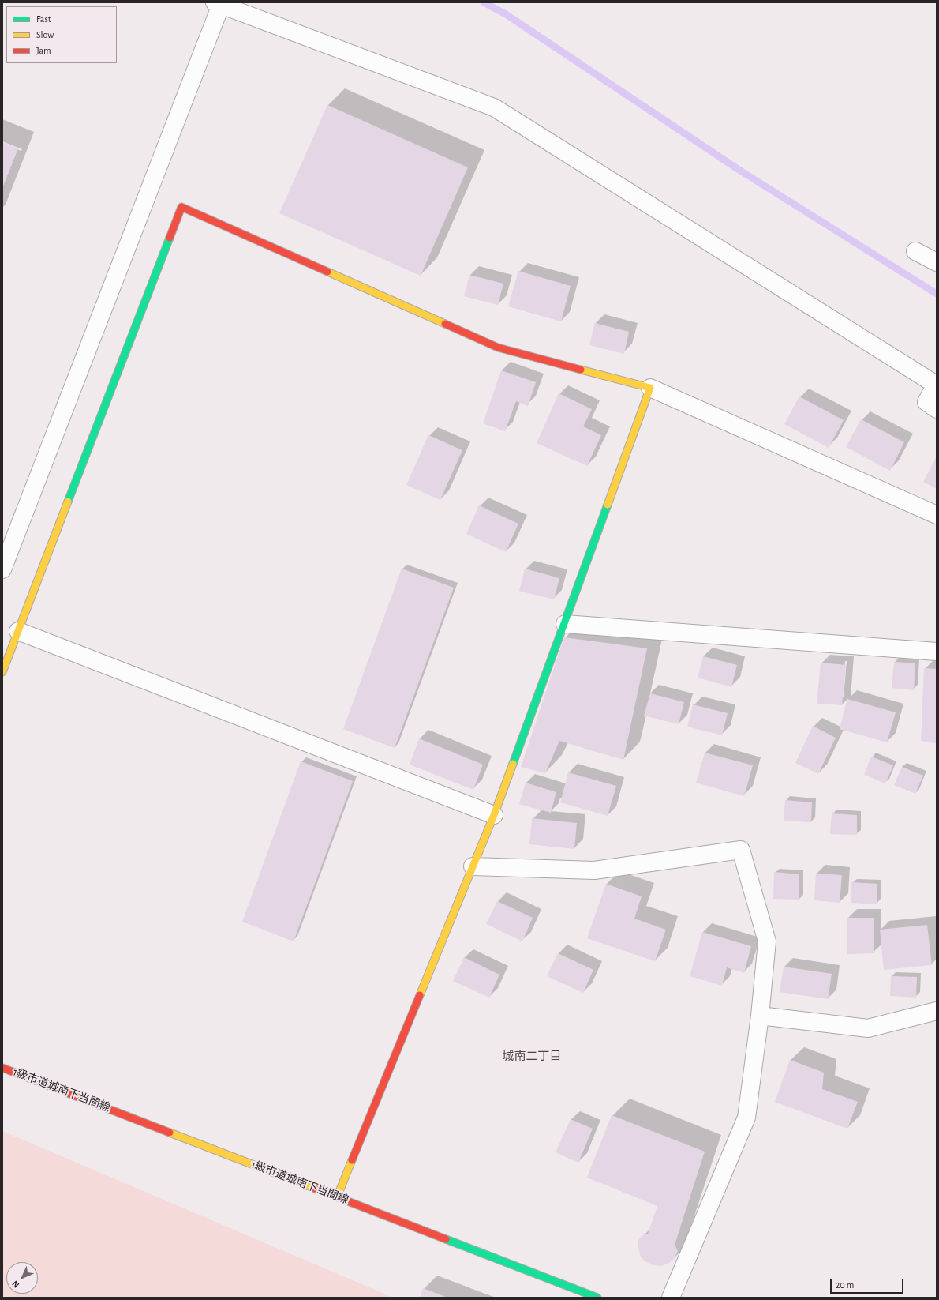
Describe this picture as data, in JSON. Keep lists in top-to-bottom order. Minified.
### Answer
{"streets":{"street":["1級市道城南下当間線"]},"districts":["城南二丁目"],"legend":["Fast","Slow","Jam"],"scale_bar":"20 m","north":"bottom left"}
